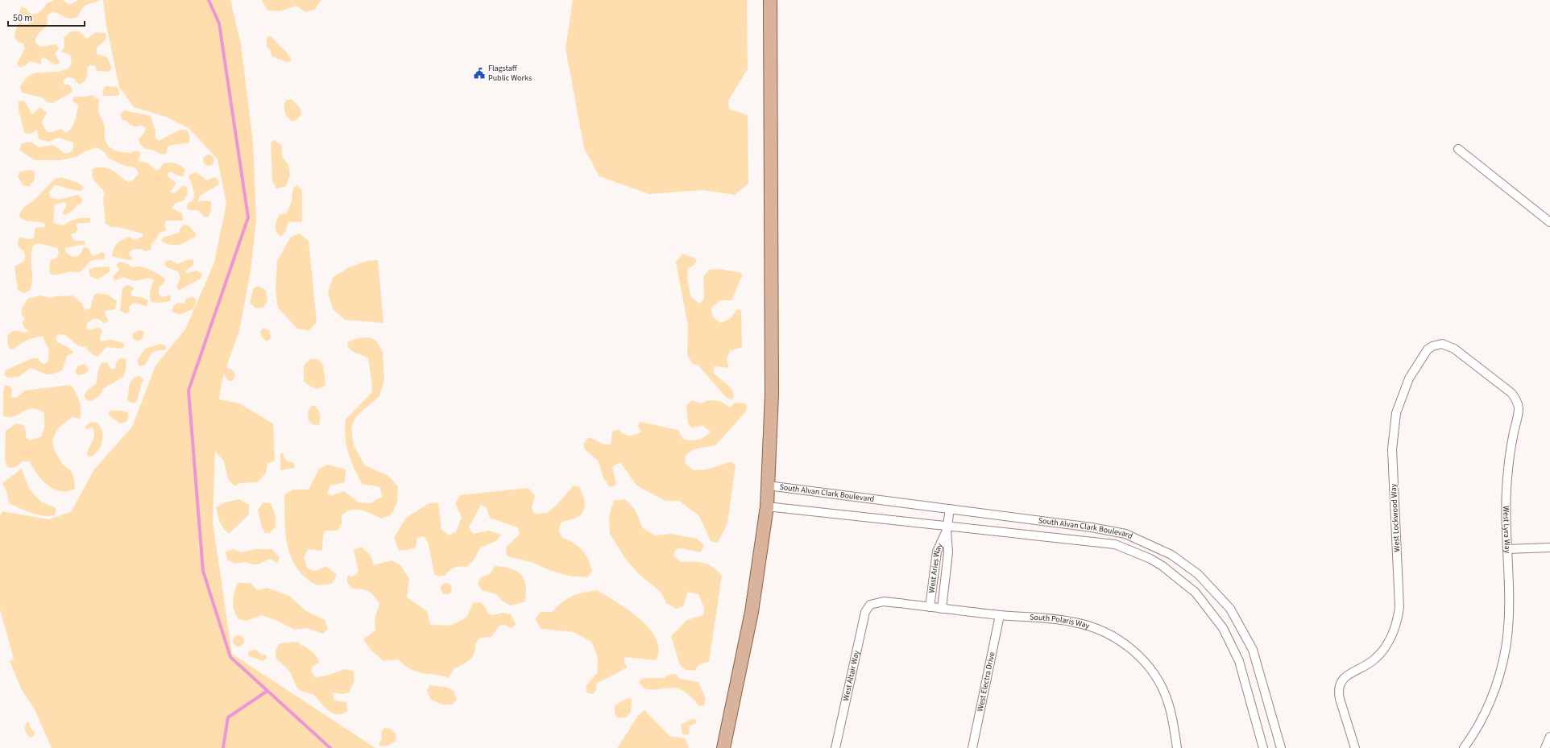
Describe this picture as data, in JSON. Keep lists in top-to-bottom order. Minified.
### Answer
{"streets":{"street":["South Alvan Clark Boulevard","West Lockwood Way","West Lyra Way","West Aries Way","South Polaris Way","West Altair Way","West Electra Drive"]},"crossings":[["South Alvan Clark Boulevard","West Aries Way"],["West Lockwood Way","West Lyra Way"],["West Aries Way","South Polaris Way"],["South Polaris Way","West Altair Way"],["South Polaris Way","West Electra Drive"]],"places":{"public building":["Flagstaff Public Works"]},"scale_bar":"50 m"}
